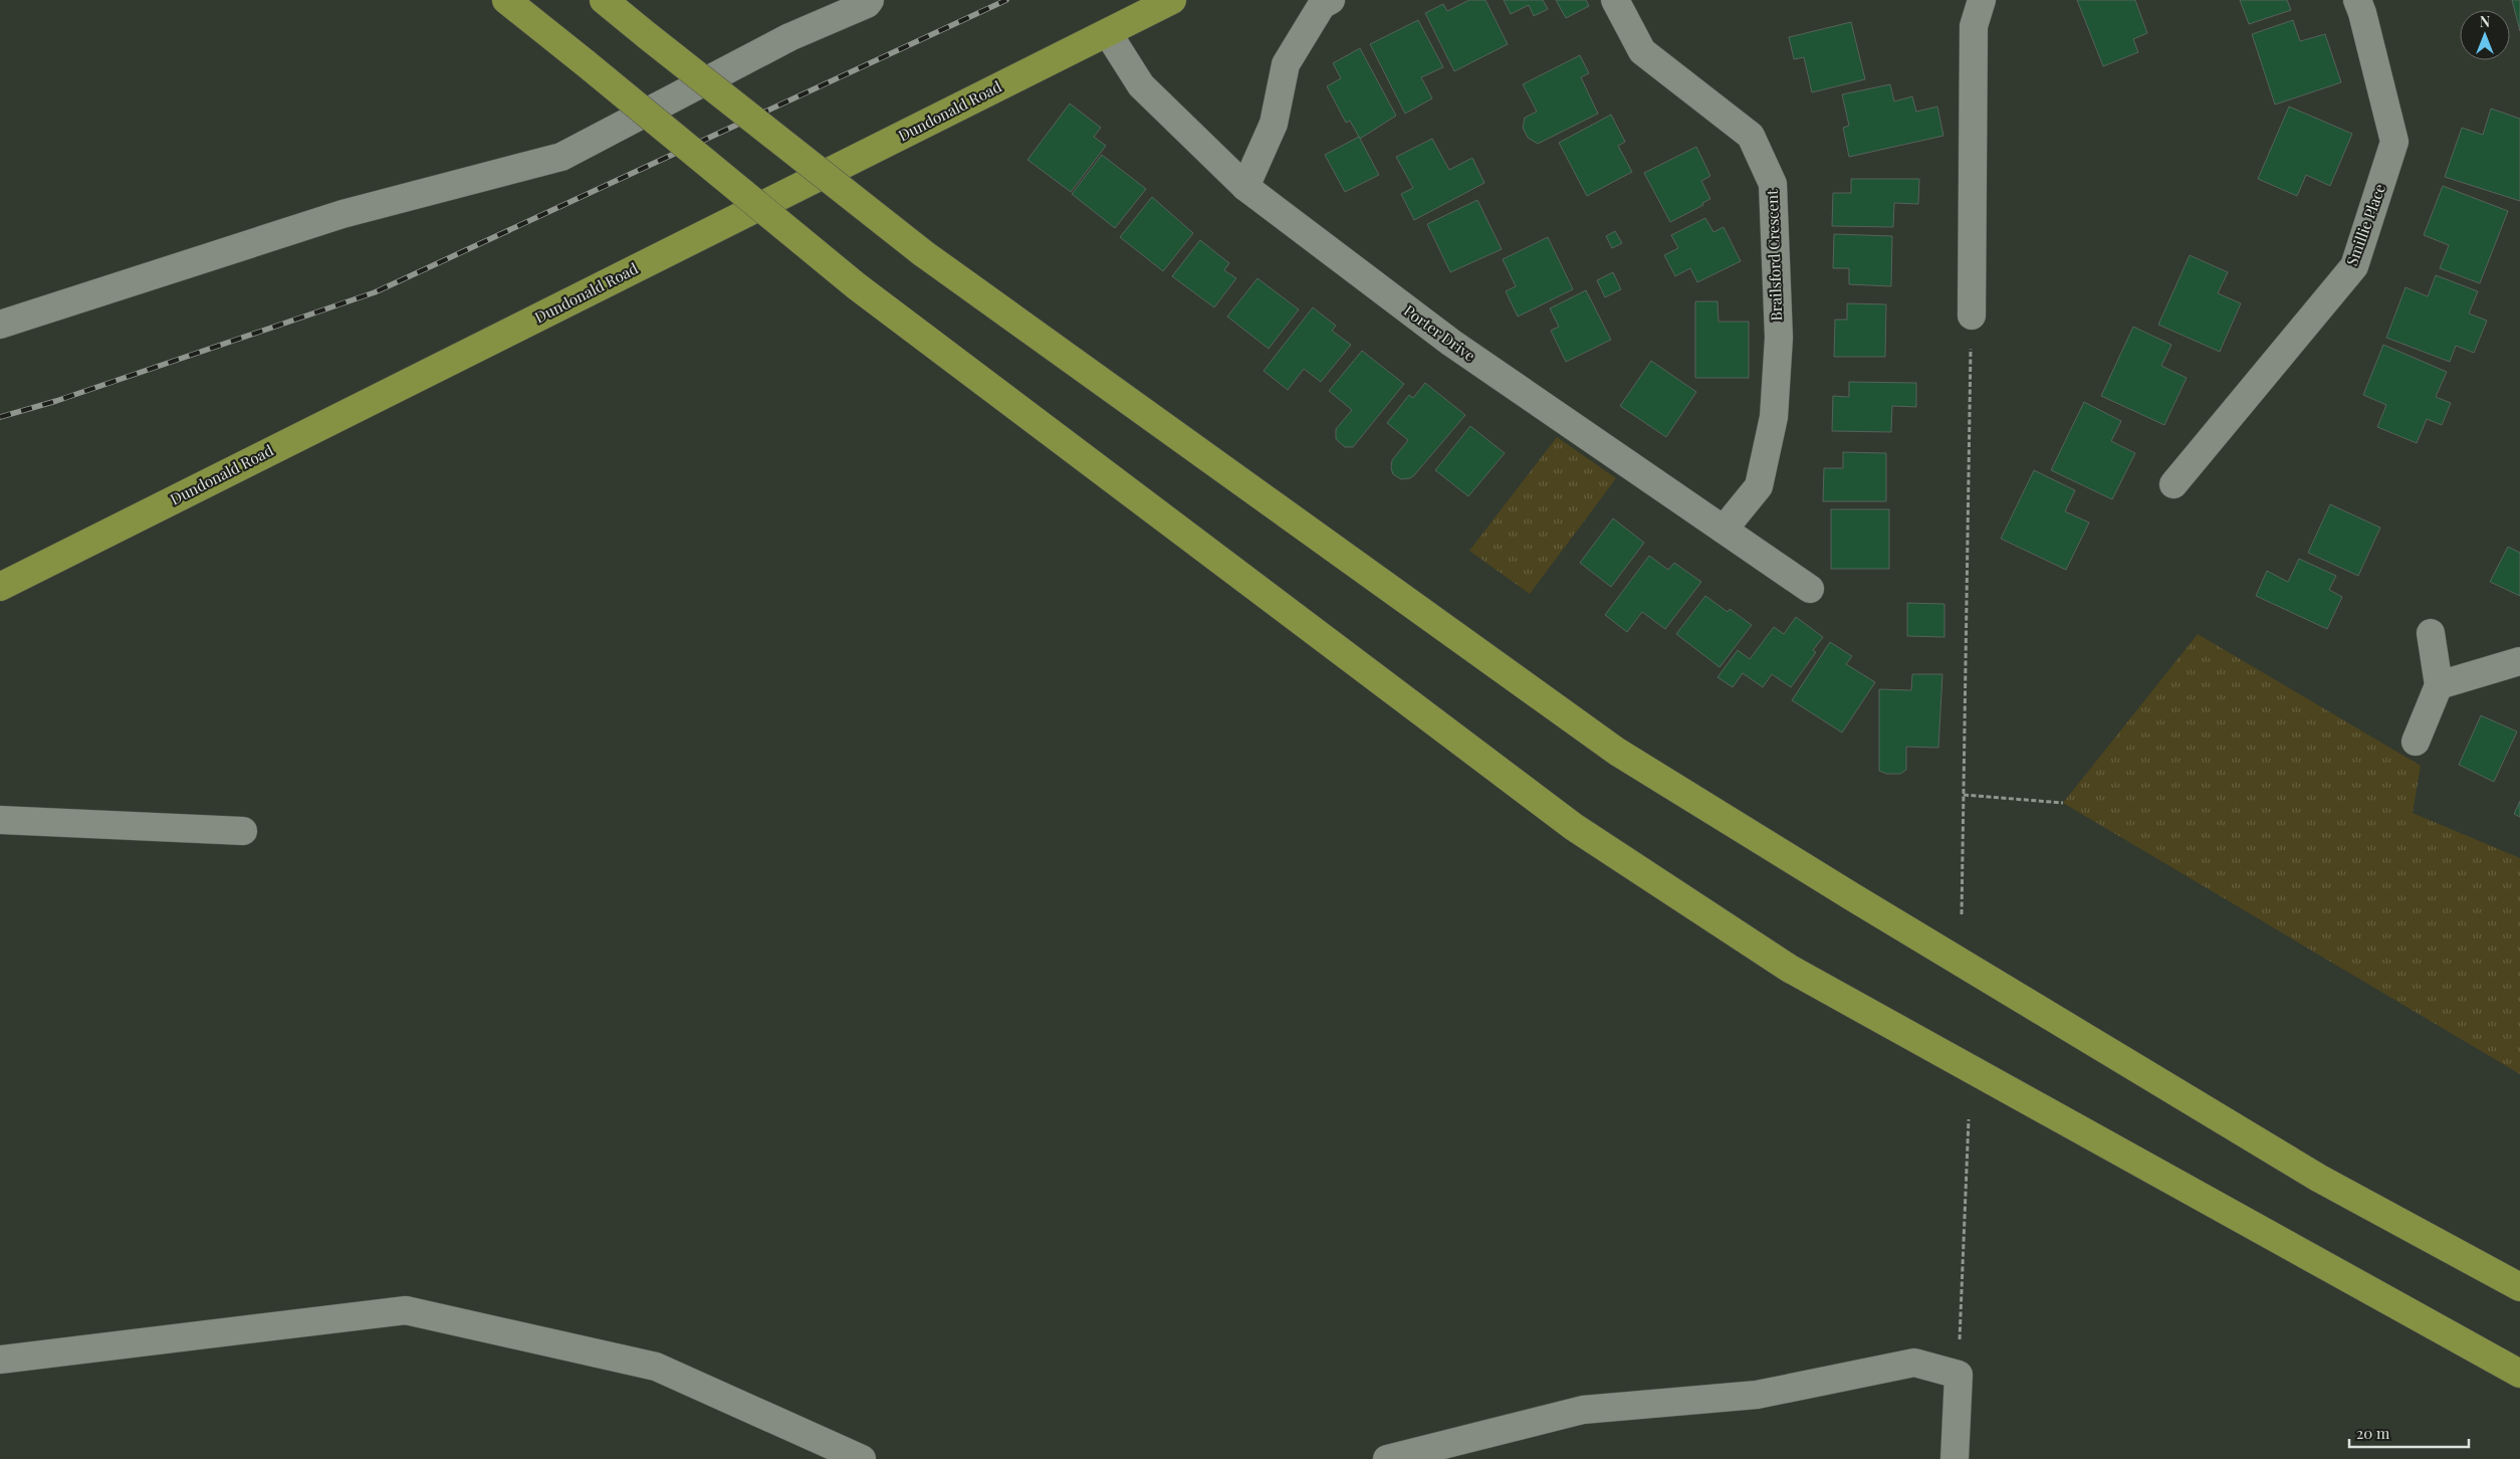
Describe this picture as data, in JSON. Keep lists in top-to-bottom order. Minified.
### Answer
{"streets":{"main road":["Dundonald Road"],"street":["Smillie Place","Brailsford Crescent","Porter Drive"]},"crossings":[["Dundonald Road","Porter Drive"],["Brailsford Crescent","Porter Drive"]],"scale_bar":"20 m","north":"top"}
